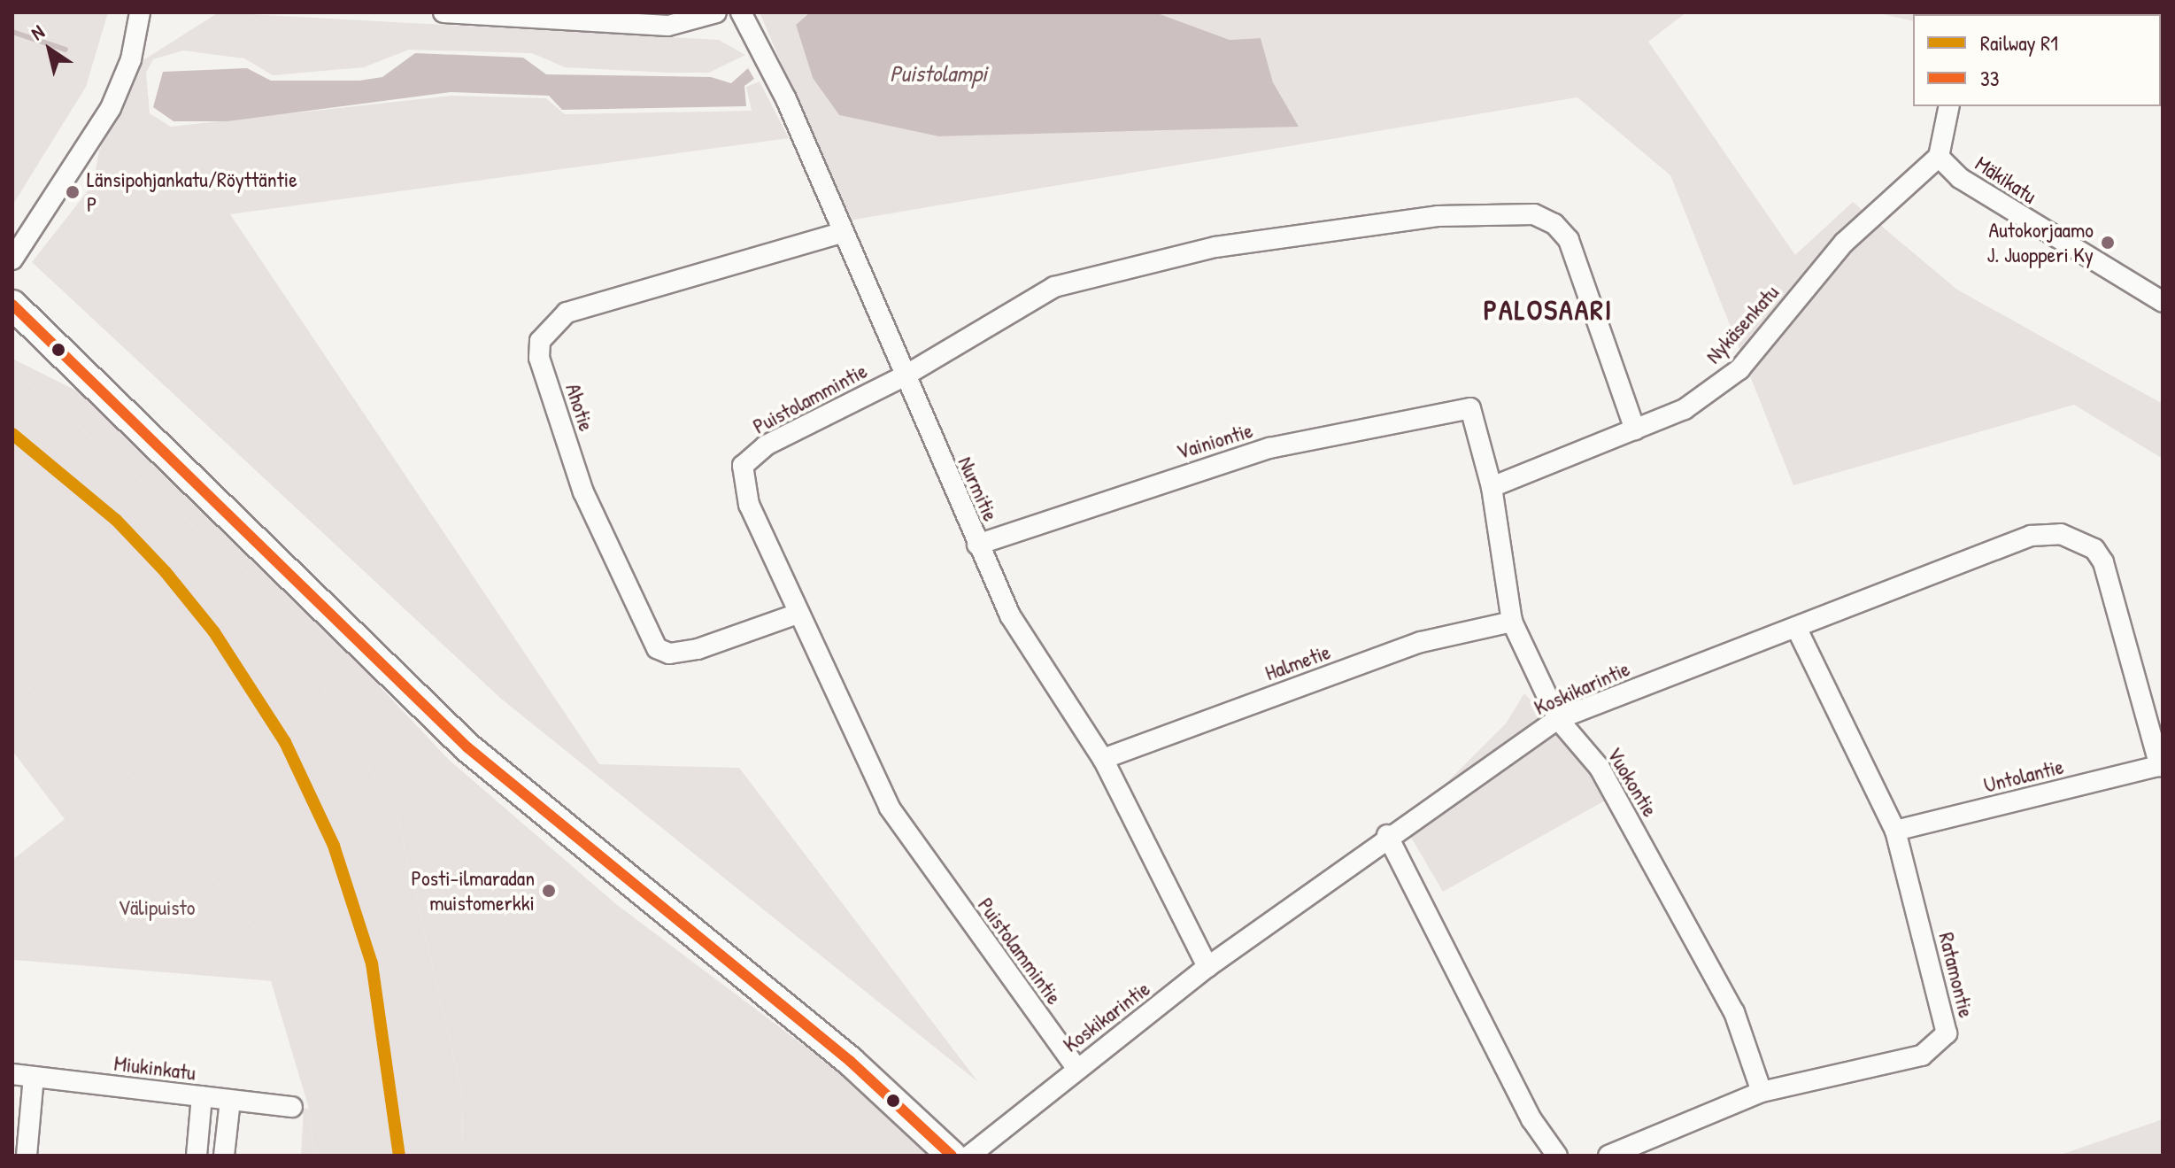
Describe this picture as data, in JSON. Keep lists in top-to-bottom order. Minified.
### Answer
{"streets":{"street":["Mäkikatu","Nykäsenkatu","Puistolammintie","Ahotie","Vainiontie","Nurmitie","Halmetie","Koskikarintie","Untolantie","Vuokontie","Ratamontie","Miukinkatu"]},"crossings":[["Mäkikatu","Nykäsenkatu"],["Nykäsenkatu","Puistolammintie"],["Nykäsenkatu","Vuokontie"],["Puistolammintie","Ahotie"],["Puistolammintie","Nurmitie"],["Puistolammintie","Koskikarintie"],["Ahotie","Nurmitie"],["Vainiontie","Nurmitie"],["Vainiontie","Vuokontie"],["Nurmitie","Halmetie"],["Nurmitie","Koskikarintie"],["Halmetie","Vuokontie"],["Koskikarintie","Untolantie"],["Koskikarintie","Vuokontie"],["Koskikarintie","Ratamontie"],["Untolantie","Ratamontie"],["Vuokontie","Ratamontie"]],"districts":["PALOSAARI"],"water":["Puistolampi"],"parks":["Välipuisto"],"places":["Länsipohjankatu/Röyttäntie P","Autokorjaamo J. Juopperi Ky","Posti-ilmaradan muistomerkki"],"lines":["transit line 33","rail line R1"],"legend":["Railway R1","33"],"north":"top left"}
